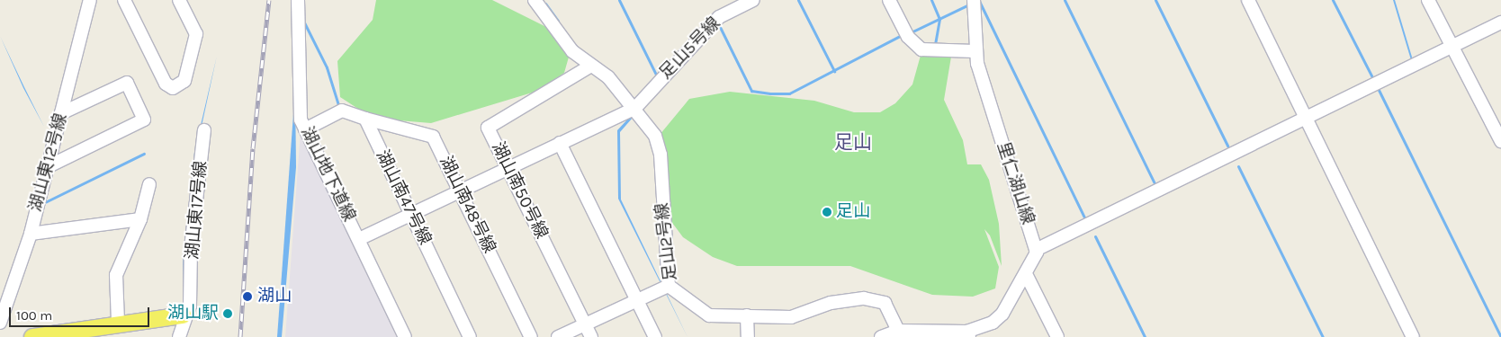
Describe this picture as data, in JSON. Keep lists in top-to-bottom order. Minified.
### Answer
{"streets":{"street":["足山5号線","湖山東12号線","湖山地下道線","里仁湖山線","湖山南50号線","湖山南47号線","湖山南48号線","湖山東17号線","足山2号線"]},"crossings":[["足山5号線","足山2号線"],["湖山南50号線","足山2号線"],["湖山南47号線","湖山南48号線"]],"districts":["足山"],"places":["足山","湖山","湖山駅"],"scale_bar":"100 m"}
